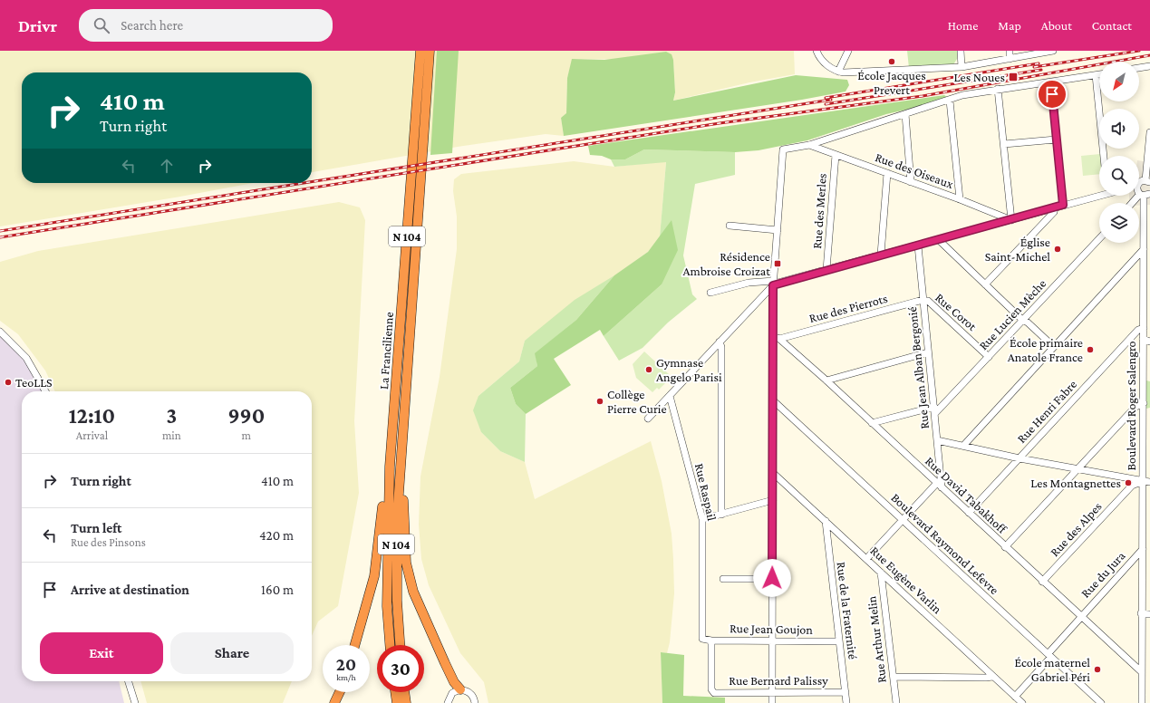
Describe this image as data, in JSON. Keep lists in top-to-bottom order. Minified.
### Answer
{"streets":{"highway":["N 104","La Francilienne"],"street":["Rue des Oiseaux","Rue des Merles","Rue des Pierrots","Rue Corot","Rue Lucien Mèche","Rue Jean Alban Bergonié","Boulevard Roger Salengro","Rue Henri Fabre","Rue Raspail","Rue David Tabakhoff","Rue des Alpes","Boulevard Raymond Lefevre","Rue du Jura","Rue Eugène Varlin","Rue de la Fraternité","Rue Jean Goujon","Rue Arthur Melin","Rue Bernard Palissy"]},"crossings":[["Rue des Oiseaux","Rue des Merles"],["Rue des Pierrots","Rue Corot"],["Rue des Pierrots","Rue Jean Alban Bergonié"],["Rue des Pierrots","Rue David Tabakhoff"],["Rue Corot","Rue Lucien Mèche"],["Rue Corot","Rue Jean Alban Bergonié"],["Rue Lucien Mèche","Rue Jean Alban Bergonié"],["Rue Jean Alban Bergonié","Rue David Tabakhoff"],["Boulevard Roger Salengro","Rue Henri Fabre"],["Boulevard Roger Salengro","Rue David Tabakhoff"],["Boulevard Roger Salengro","Rue des Alpes"],["Boulevard Roger Salengro","Rue du Jura"],["Rue Henri Fabre","Rue David Tabakhoff"],["Rue Raspail","Rue Jean Goujon"],["Rue David Tabakhoff","Rue des Alpes"],["Rue David Tabakhoff","Rue du Jura"],["Boulevard Raymond Lefevre","Rue du Jura"],["Rue du Jura","Rue Eugène Varlin"],["Rue Eugène Varlin","Rue de la Fraternité"],["Rue Eugène Varlin","Rue Arthur Melin"],["Rue de la Fraternité","Rue Jean Goujon"],["Rue de la Fraternité","Rue Bernard Palissy"],["Rue Jean Goujon","Rue Bernard Palissy"]],"places":{"other":["École Jacques Prevert","Église Saint-Michel","École primaire Anatole France","Gymnase Angelo Parisi","TeoLLS","Collège Pierre Curie","Les Montagnettes","École maternel Gabriel Péri"],"transit":["Les Noues","Résidence Ambroise Croizat"]},"north":"bottom left","page":{"header":"Drivr","search":"Search here","nav":["Home","Map","About","Contact"],"turn":["410 m","Turn right"],"eta":["12:10","Arrival","3","min","990","m"],"list":[{"name":"Turn right","value":"410 m"},{"name":"Turn left","note":"Rue des Pinsons","value":"420 m"},{"name":"Arrive at destination","value":"160 m"}],"buttons":["Exit","Share"],"speed":"20 km/h","limit":"30"}}
